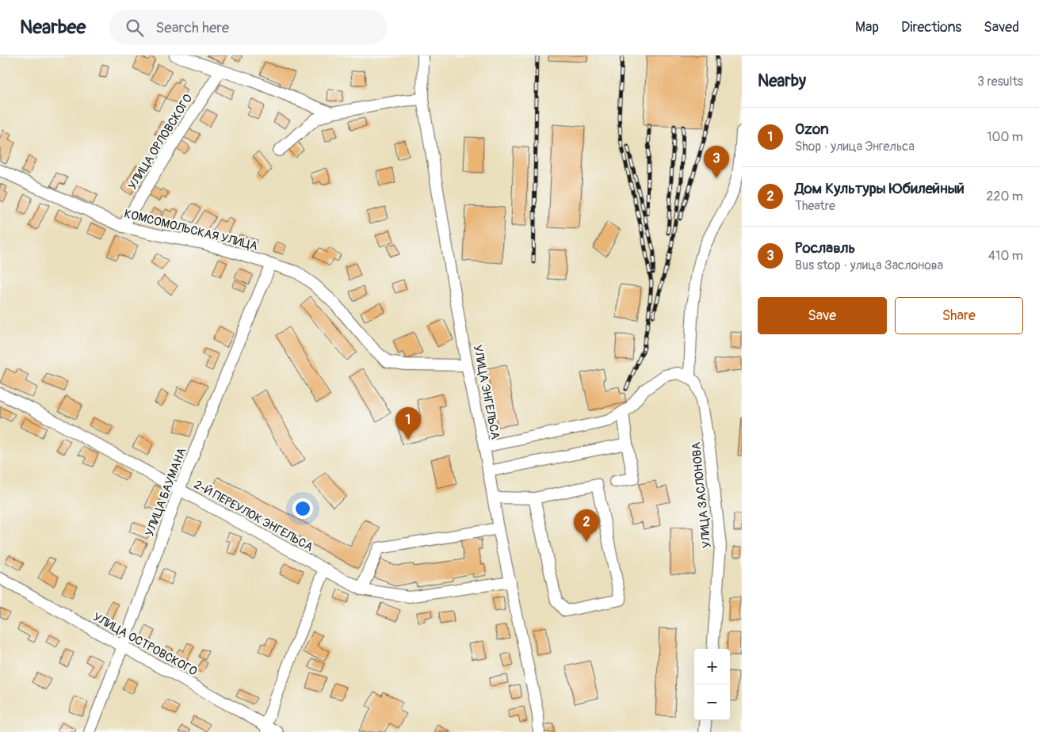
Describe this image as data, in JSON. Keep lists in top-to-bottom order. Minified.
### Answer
{"streets":{"street":["УЛИЦА ОРЛОВСКОГО","КОМСОМОЛЬСКАЯ УЛИЦА","УЛИЦА ЭНГЕЛЬСА","УЛИЦА БАУМАНА","УЛИЦА ЗАСЛОНОВА","2-Й ПЕРЕУЛОК ЭНГЕЛЬСА","УЛИЦА ОСТРОВСКОГО"]},"crossings":[["УЛИЦА ОРЛОВСКОГО","КОМСОМОЛЬСКАЯ УЛИЦА"],["КОМСОМОЛЬСКАЯ УЛИЦА","УЛИЦА ЭНГЕЛЬСА"],["КОМСОМОЛЬСКАЯ УЛИЦА","УЛИЦА БАУМАНА"],["УЛИЦА ЭНГЕЛЬСА","2-Й ПЕРЕУЛОК ЭНГЕЛЬСА"],["УЛИЦА БАУМАНА","2-Й ПЕРЕУЛОК ЭНГЕЛЬСА"],["УЛИЦА БАУМАНА","УЛИЦА ОСТРОВСКОГО"]],"page":{"header":"Nearbee","search":"Search here","nav":["Map","Directions","Saved"],"heading":["Nearby","3 results"],"list":[{"mark":"1","name":"Ozon","note":"Shop · улица Энгельса","value":"100 m"},{"mark":"2","name":"Дом Культуры Юбилейный","note":"Theatre","value":"220 m"},{"mark":"3","name":"Рославль","note":"Bus stop · улица Заслонова","value":"410 m"}],"pins":["3","1","2"],"buttons":["Save","Share"],"map_buttons":["+","−"]}}
